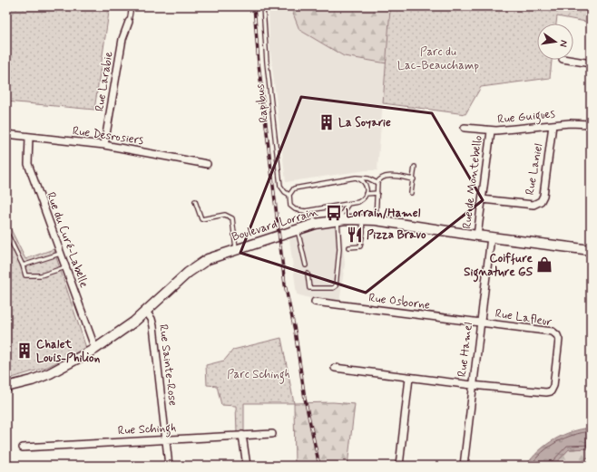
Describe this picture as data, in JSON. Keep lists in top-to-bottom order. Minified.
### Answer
{"streets":{"main road":["Boulevard Lorrain"],"street":["Rue Larabie","Rue Guigues","Rue Desrosiers","Rue Laniel","Rue de Montebello","Rue du Curé-Labelle","Rue Osborne","Rue Lafleur","Rue Hamel","Rue Sainte-Rose","Rue Schingh"],"lane":["Rapibus"]},"crossings":[["Rue Larabie","Rue Desrosiers"],["Rue Guigues","Rue Laniel"],["Rue Guigues","Rue de Montebello"],["Rue Desrosiers","Rue du Curé-Labelle"],["Rue Laniel","Rue de Montebello"],["Rue de Montebello","Boulevard Lorrain"],["Boulevard Lorrain","Rue du Curé-Labelle"],["Boulevard Lorrain","Rue Hamel"],["Boulevard Lorrain","Rue Sainte-Rose"],["Rue Osborne","Rue Lafleur"],["Rue Osborne","Rue Hamel"],["Rue Lafleur","Rue Hamel"],["Rue Sainte-Rose","Rue Schingh"]],"parks":["Parc du Lac-Beauchamp","Parc Schingh"],"places":{"building":["La Soyarie","Chalet Louis-Philion"],"bus stop":["Lorrain/Hamel"],"restaurant":["Pizza Bravo"],"shop":["Coiffure Signature GS"]},"north":"right"}
